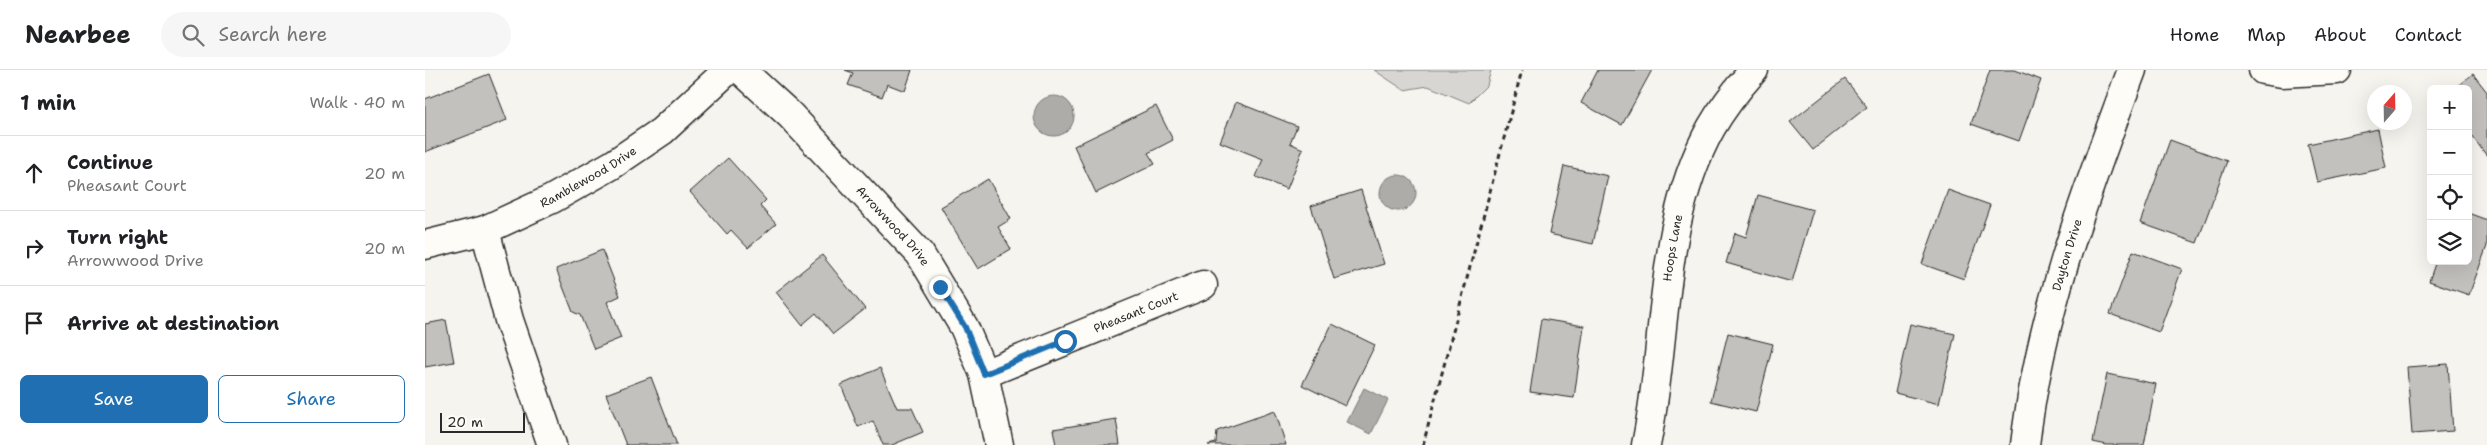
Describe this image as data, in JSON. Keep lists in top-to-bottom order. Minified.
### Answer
{"streets":{"street":["Ramblewood Drive","Arrowwood Drive","Hoops Lane","Dayton Drive","Pheasant Court"]},"crossings":[["Ramblewood Drive","Arrowwood Drive"],["Arrowwood Drive","Pheasant Court"]],"scale_bar":"20 m","north":"top","page":{"header":"Nearbee","search":"Search here","nav":["Home","Map","About","Contact"],"heading":["1 min","Walk · 40 m"],"map_buttons":["+","−"],"list":[["Continue","Pheasant Court","20 m"],["Turn right","Arrowwood Drive","20 m"],"Arrive at destination"],"buttons":["Save","Share"],"scale":"20 m"}}
